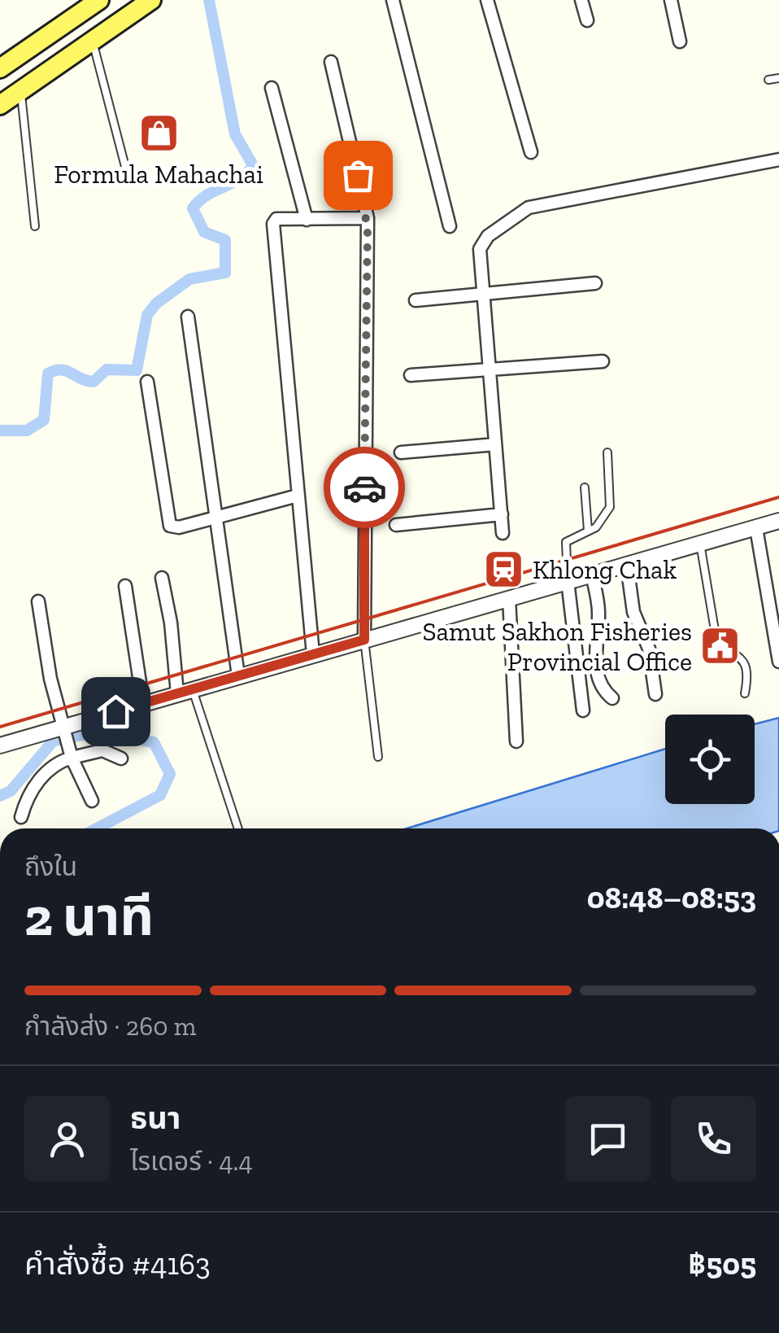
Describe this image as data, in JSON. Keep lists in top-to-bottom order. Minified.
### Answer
{"places":{"shop":["Formula Mahachai"],"station":["Khlong Chak"],"public building":["Samut Sakhon Fisheries Provincial Office"]},"page":{"heading":["2 นาที","ถึงใน","08:48–08:53"],"panel":["ธนา","ไรเดอร์ · 4.4","คำสั่งซื้อ #4163","฿505"],"bar":"กำลังส่ง · 260 m"}}
